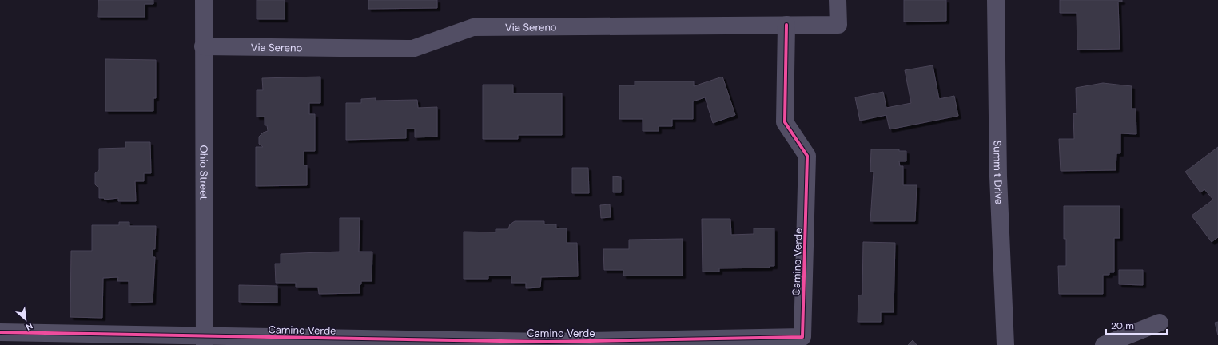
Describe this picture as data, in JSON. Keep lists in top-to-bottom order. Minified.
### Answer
{"streets":{"street":["Via Sereno","Ohio Street","Summit Drive","Camino Verde"]},"crossings":[["Via Sereno","Ohio Street"],["Via Sereno","Camino Verde"],["Ohio Street","Camino Verde"]],"scale_bar":"20 m","north":"bottom right"}
